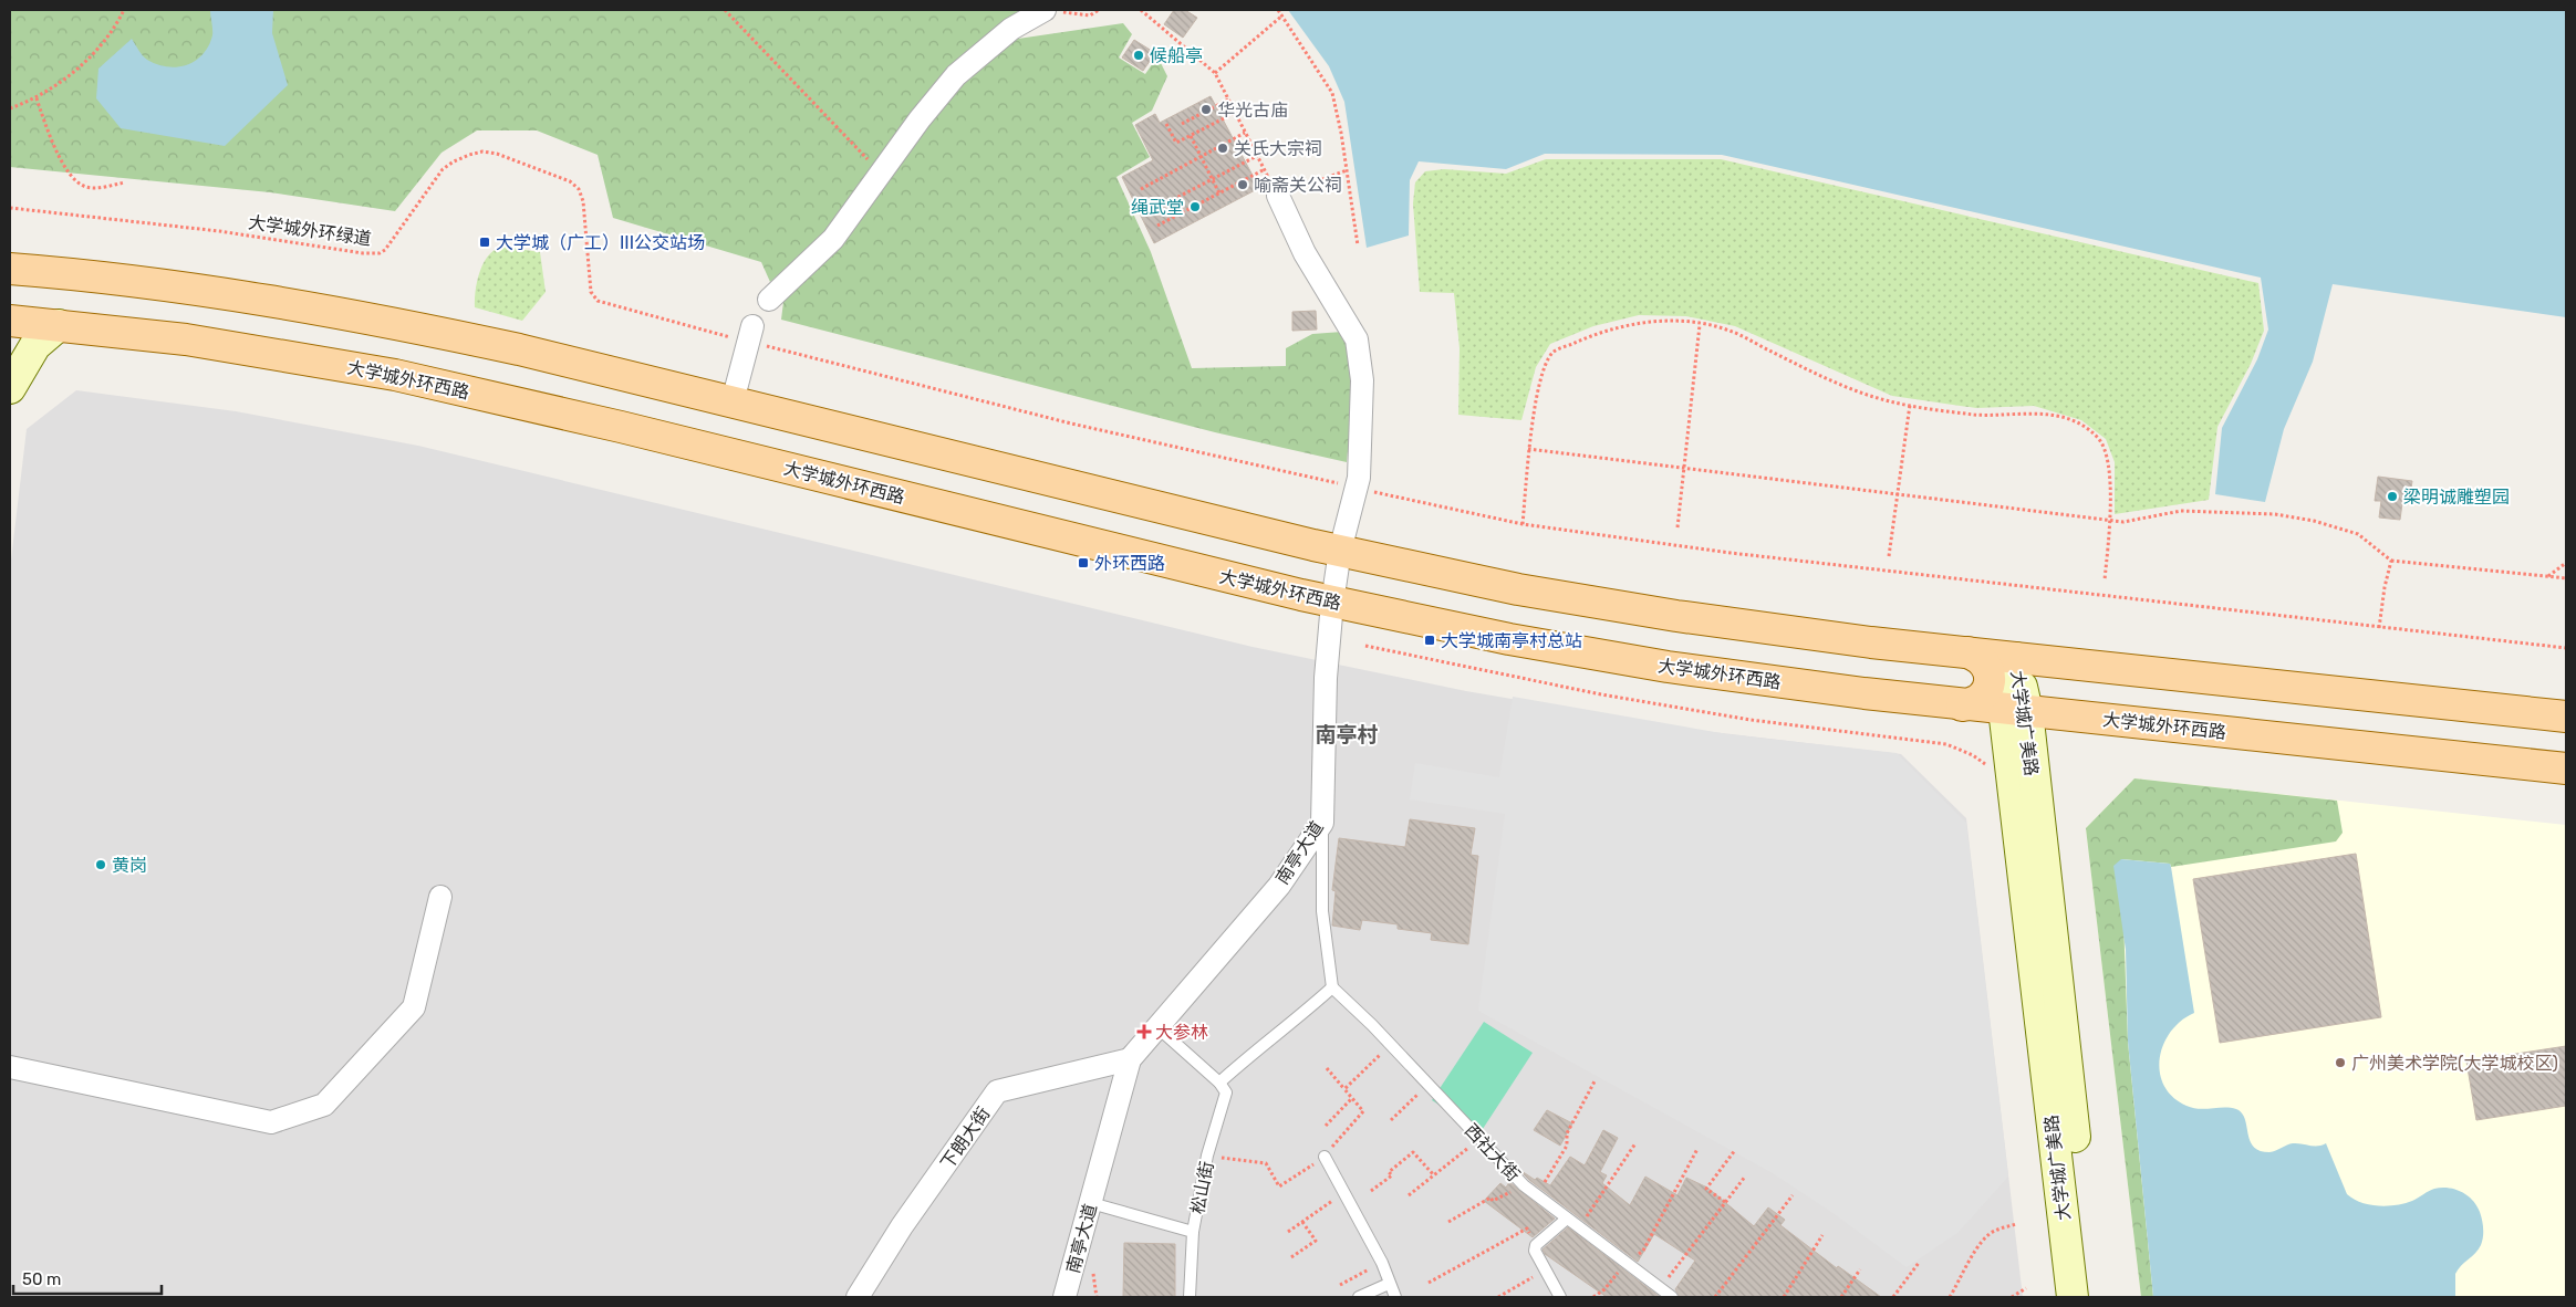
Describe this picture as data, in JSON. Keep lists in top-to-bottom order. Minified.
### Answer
{"streets":{"main road":["大学城外环西路","大学城广美路"],"street":["南亭大道","下朗大街"],"lane":["西社大街","松山街"],"path":["大学城外环绿道"]},"crossings":[["大学城外环绿道","南亭大道"],["大学城外环西路","大学城广美路"],["大学城外环西路","南亭大道"],["南亭大道","下朗大街"]],"districts":["南亭村"],"places":{"other":["候船亭","华光古庙","关氏大宗祠","喻斋关公祠","绳武堂","梁明诚雕塑园","黄岗","广州美术学院(大学城校区)"],"transit":["大学城（广工）III公交站场","外环西路","大学城南亭村总站"],"health":["大参林"]},"scale_bar":"50 m"}
